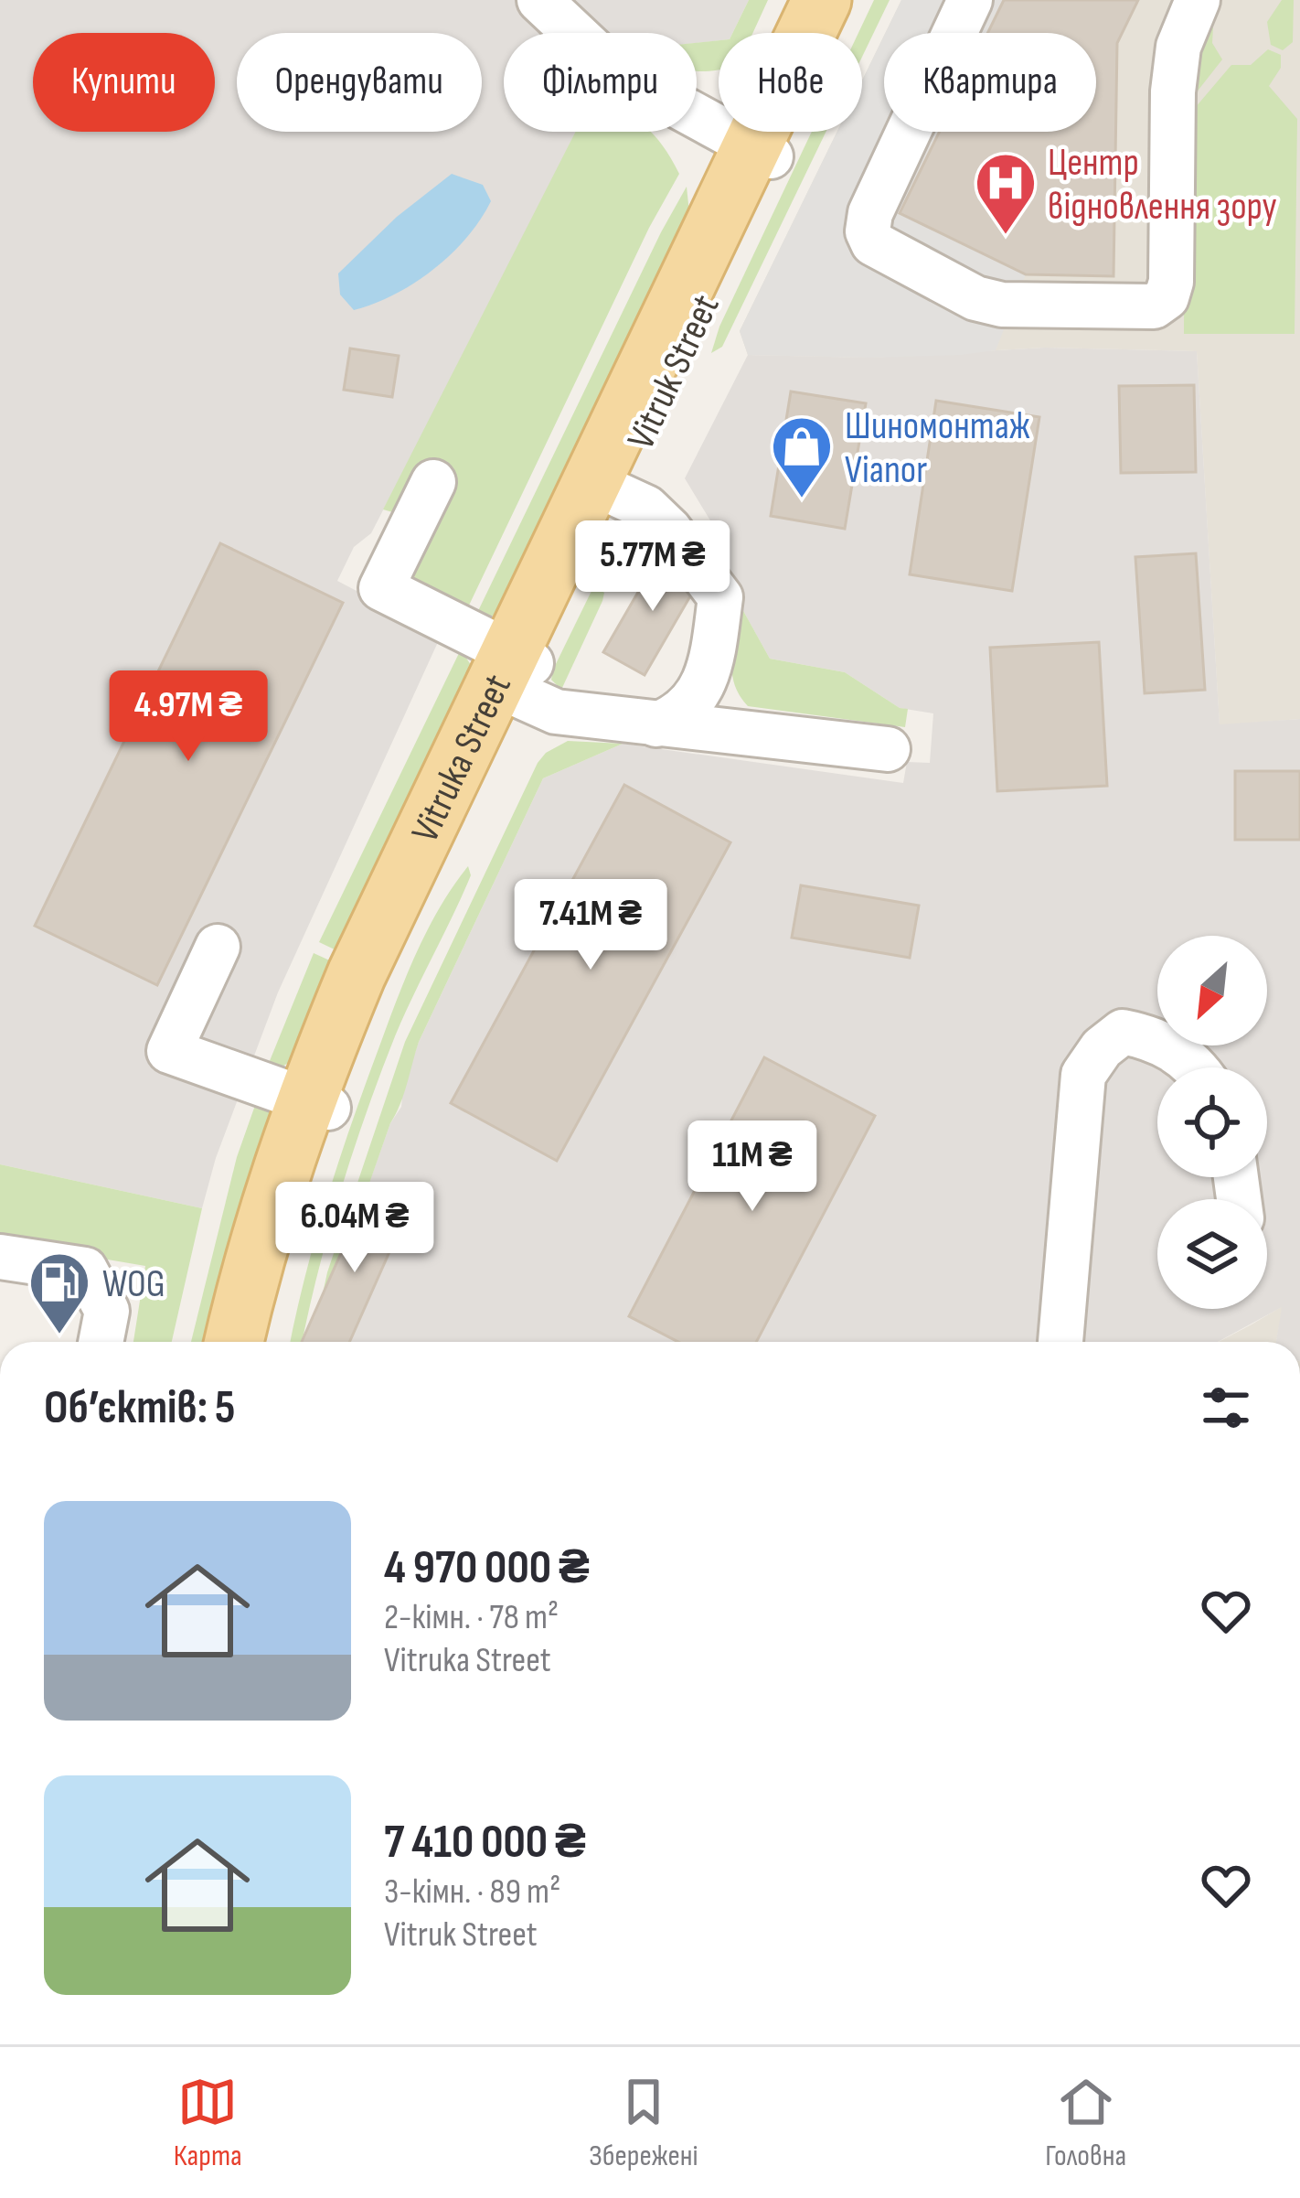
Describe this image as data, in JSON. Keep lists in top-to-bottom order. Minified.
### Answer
{"streets":{"main road":["Vitruka Street"]},"places":{"hospital":["Центр відновлення зору"],"shop":["Шиномонтаж Vianor"],"fuel station":["WOG"]},"north":"bottom left","page":{"chip":["Купити","Орендувати","Фільтри","Нове","Квартира"],"price":["5.77M ₴","4.97M ₴","7.41M ₴","11M ₴","6.04M ₴"],"heading":"Об’єктів: 5","list":[{"name":"4 970 000 ₴","note":"2-кімн. · 78 m² · Vitruka Street"},{"name":"7 410 000 ₴","note":"3-кімн. · 89 m² · Vitruk Street"}],"tabs":["Карта","Збережені","Головна"]}}
